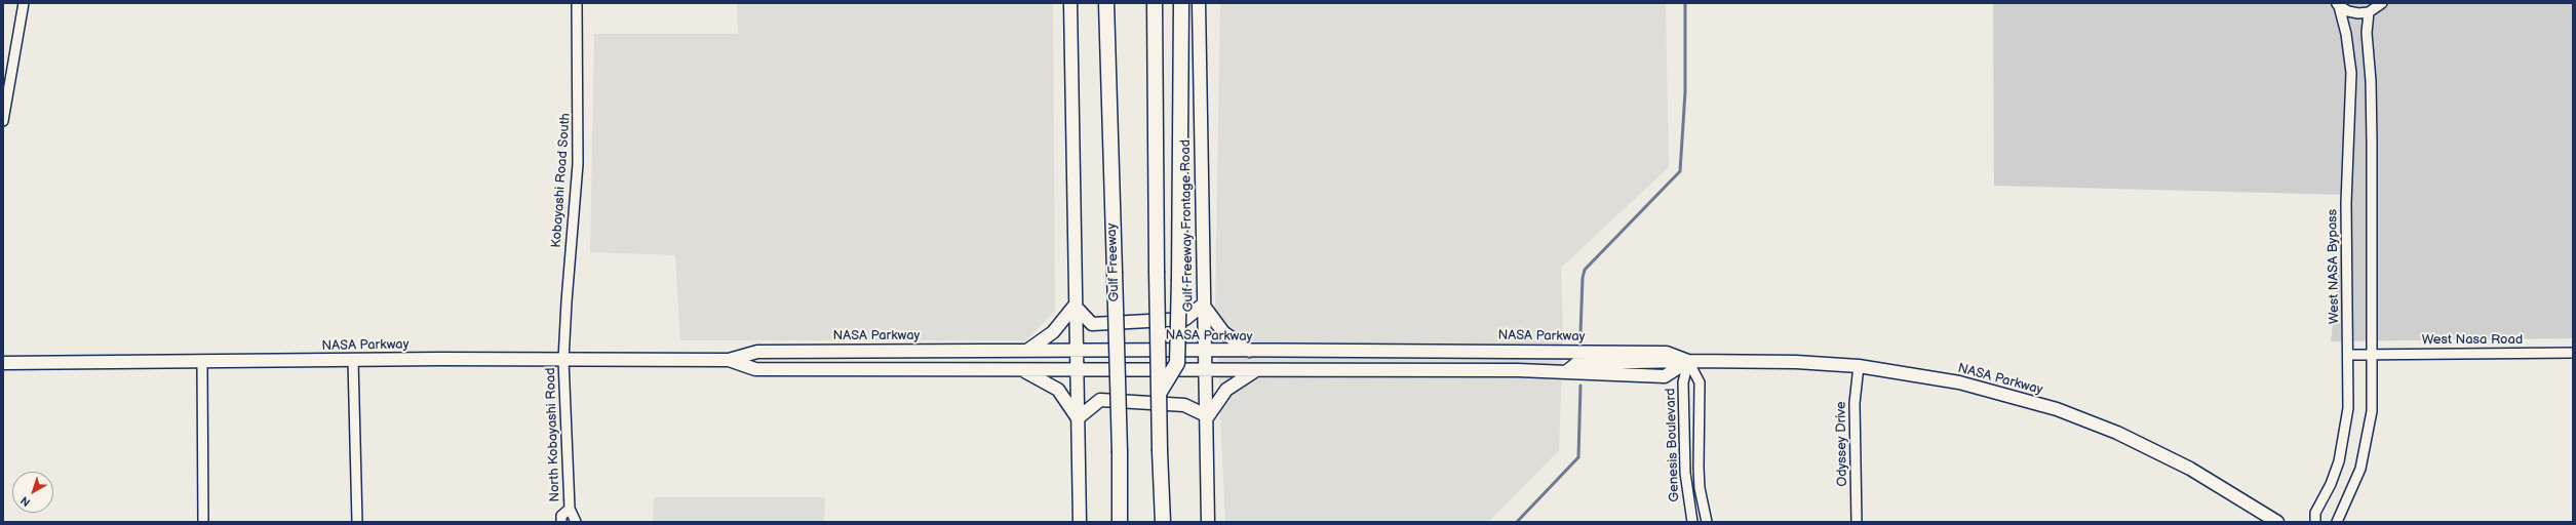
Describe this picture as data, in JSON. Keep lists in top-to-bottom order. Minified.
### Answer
{"streets":{"highway":["Gulf Freeway"],"main road":["Gulf Freeway Frontage Road","NASA Parkway"],"street":["Kobayashi Road South","West NASA Bypass","West Nasa Road","North Kobayashi Road","Odyssey Drive","Genesis Boulevard"]},"crossings":[["Kobayashi Road South","NASA Parkway"],["Kobayashi Road South","North Kobayashi Road"],["Gulf Freeway Frontage Road","NASA Parkway"],["West NASA Bypass","West Nasa Road"],["NASA Parkway","North Kobayashi Road"],["NASA Parkway","Odyssey Drive"],["NASA Parkway","Genesis Boulevard"]],"north":"bottom left"}
